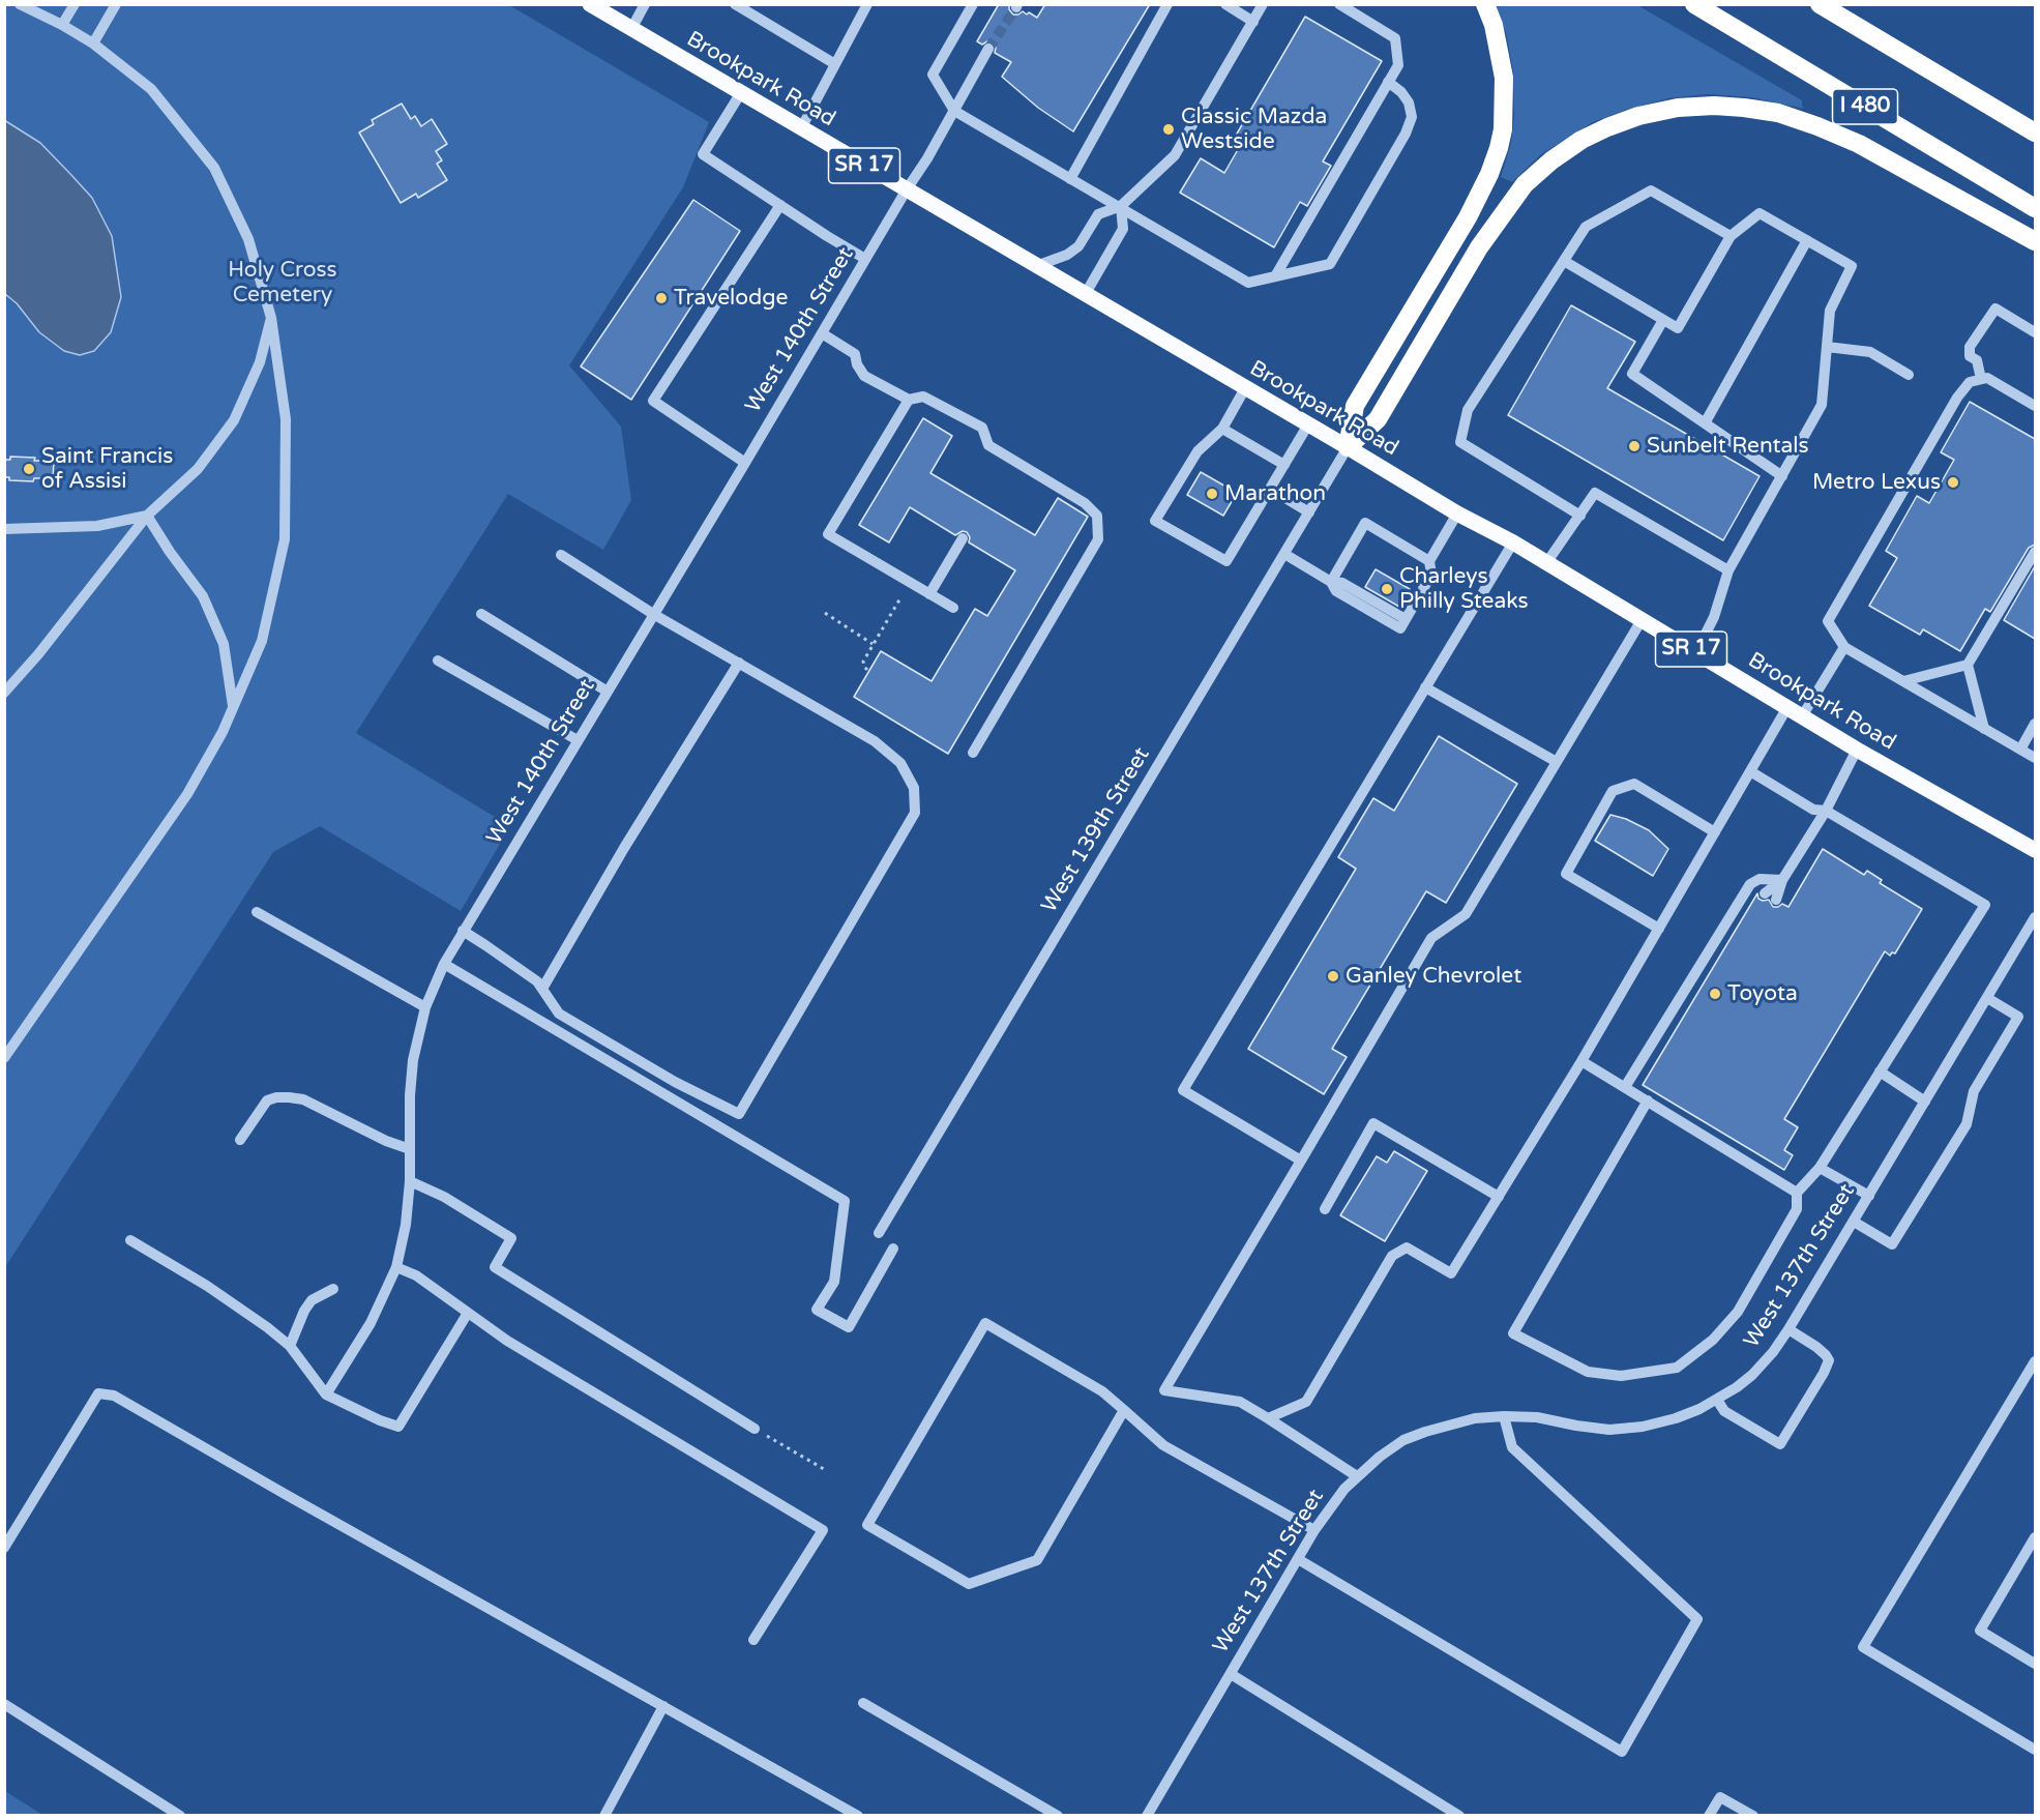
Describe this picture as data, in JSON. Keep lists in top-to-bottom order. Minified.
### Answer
{"streets":{"highway":["I 480"],"main road":["Brookpark Road","SR 17"],"street":["West 140th Street","West 139th Street","West 137th Street"]},"crossings":[["Brookpark Road","West 140th Street"],["Brookpark Road","West 139th Street"]],"parks":["Holy Cross Cemetery"],"places":["Classic Mazda Westside","Travelodge","Sunbelt Rentals","Saint Francis of Assisi","Metro Lexus","Marathon","Charleys Philly Steaks","Ganley Chevrolet","Toyota"]}
